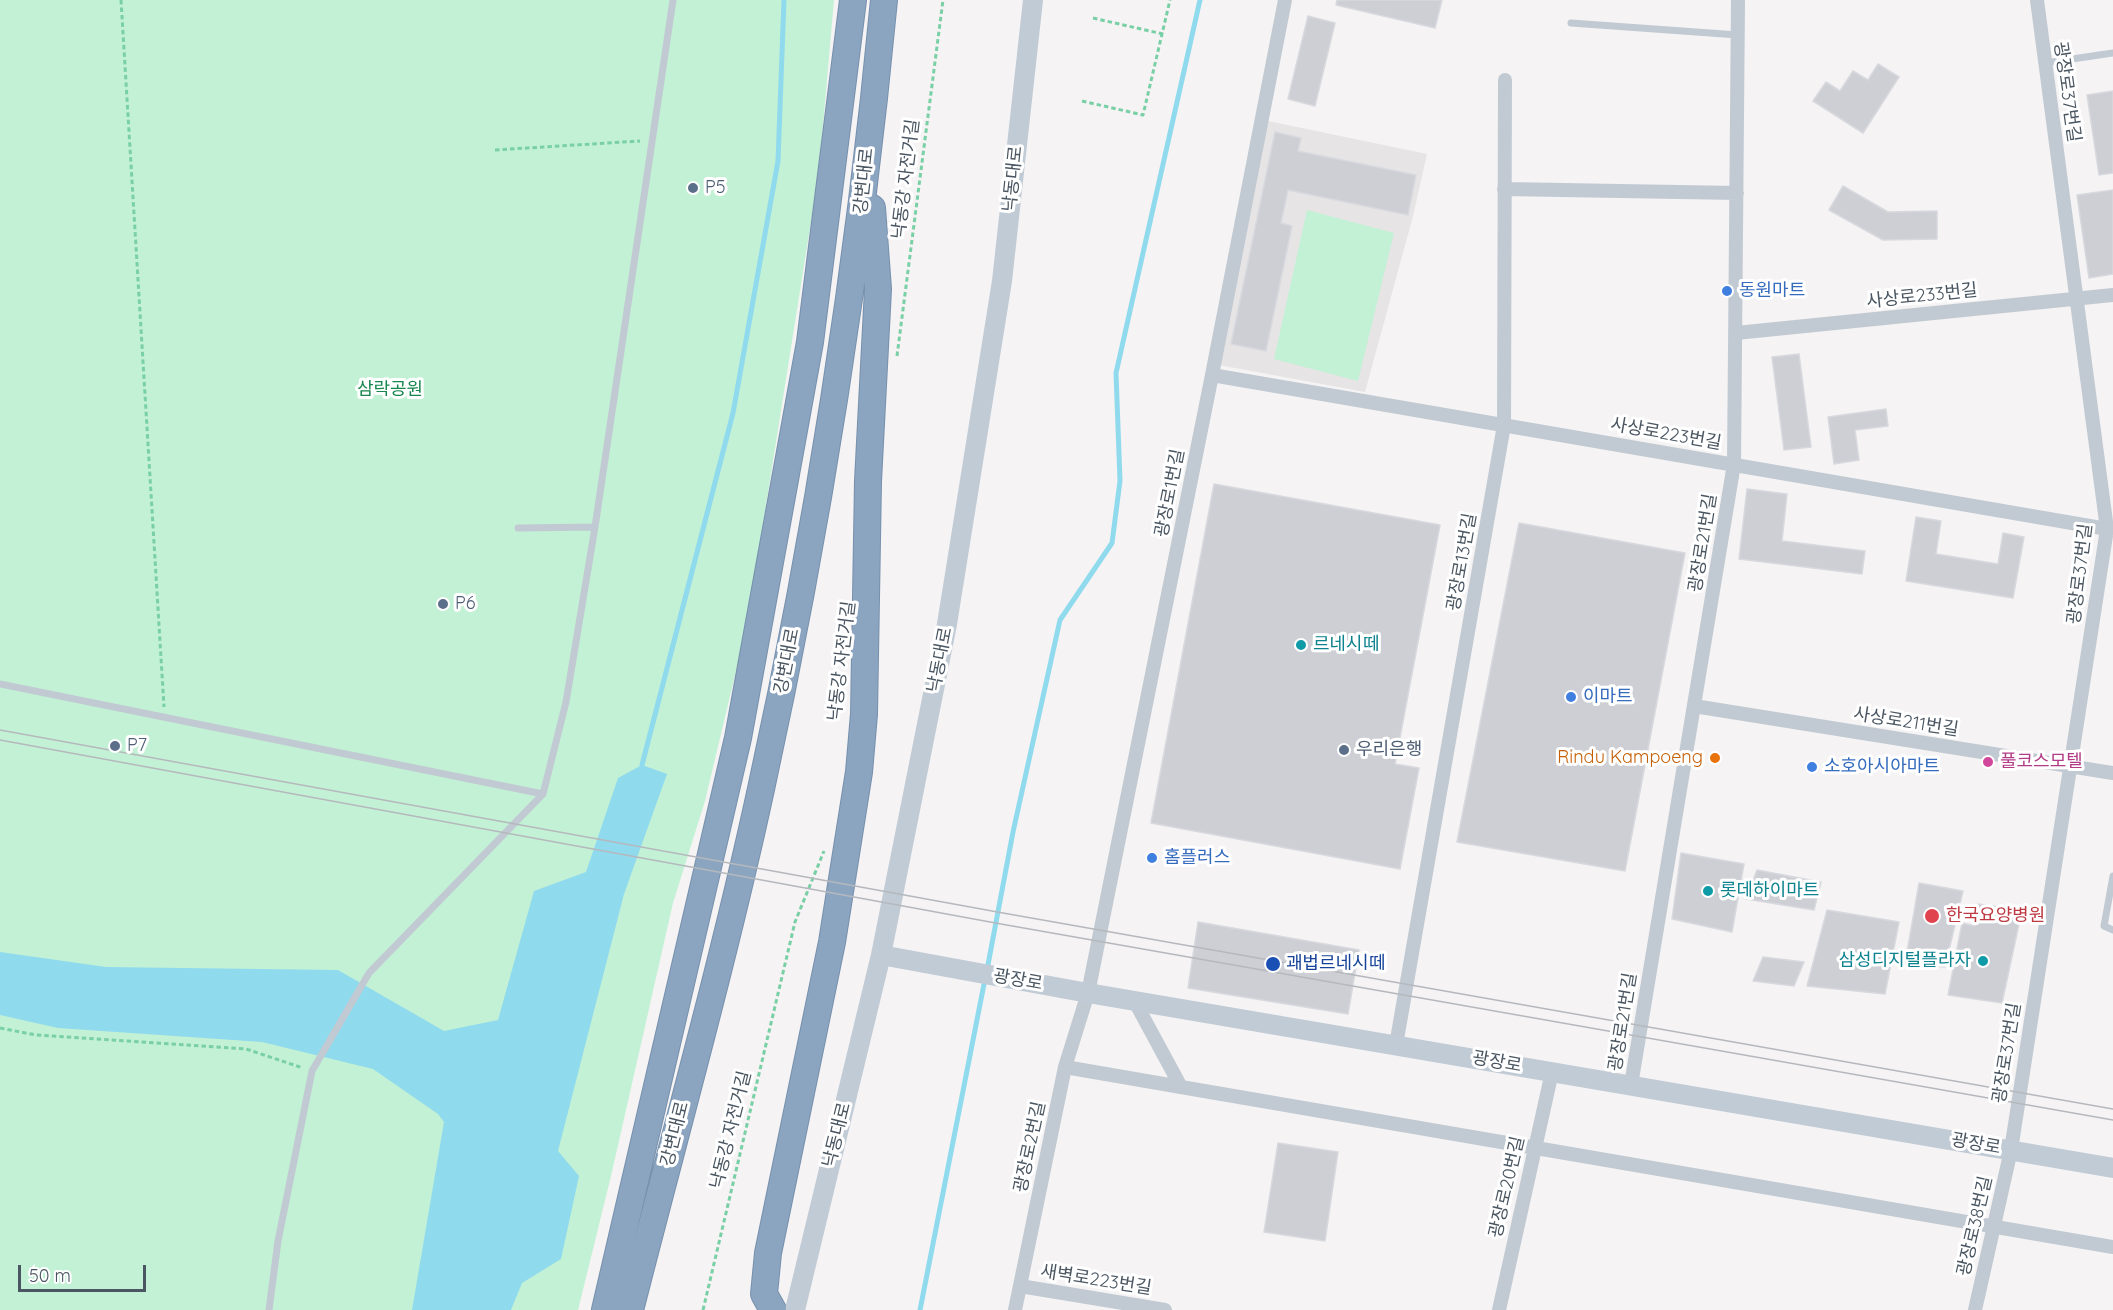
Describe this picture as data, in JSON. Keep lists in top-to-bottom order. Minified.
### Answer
{"streets":{"highway":["강변대로"],"main road":["낙동대로","광장로"],"street":["광장로37번길","사상로233번길","사상로223번길","광장로1번길","광장로21번길","광장로13번길","사상로211번길","광장로2번길","광장로20번길","광장로38번길","새벽로223번길"],"path":["낙동강 자전거길"]},"crossings":[["광장로37번길","사상로233번길"],["광장로37번길","사상로223번길"],["광장로37번길","사상로211번길"],["광장로37번길","광장로"],["광장로37번길","광장로38번길"],["낙동대로","광장로"],["사상로233번길","광장로21번길"],["사상로223번길","광장로1번길"],["사상로223번길","광장로21번길"],["사상로223번길","광장로13번길"],["광장로1번길","광장로"],["광장로1번길","광장로2번길"],["광장로21번길","사상로211번길"],["광장로21번길","광장로"],["광장로13번길","광장로"],["광장로","광장로2번길"],["광장로","광장로20번길"],["광장로","광장로38번길"],["광장로2번길","새벽로223번길"]],"parks":["삼락공원"],"places":["P5","동원마트","P6","르네시떼","이마트","P7","우리은행","Rindu Kampoeng","풀코스모텔","소호아시아마트","홈플러스","롯데하이마트","한국요양병원","삼성디지털플라자","괘법르네시떼"],"scale_bar":"50 m"}
